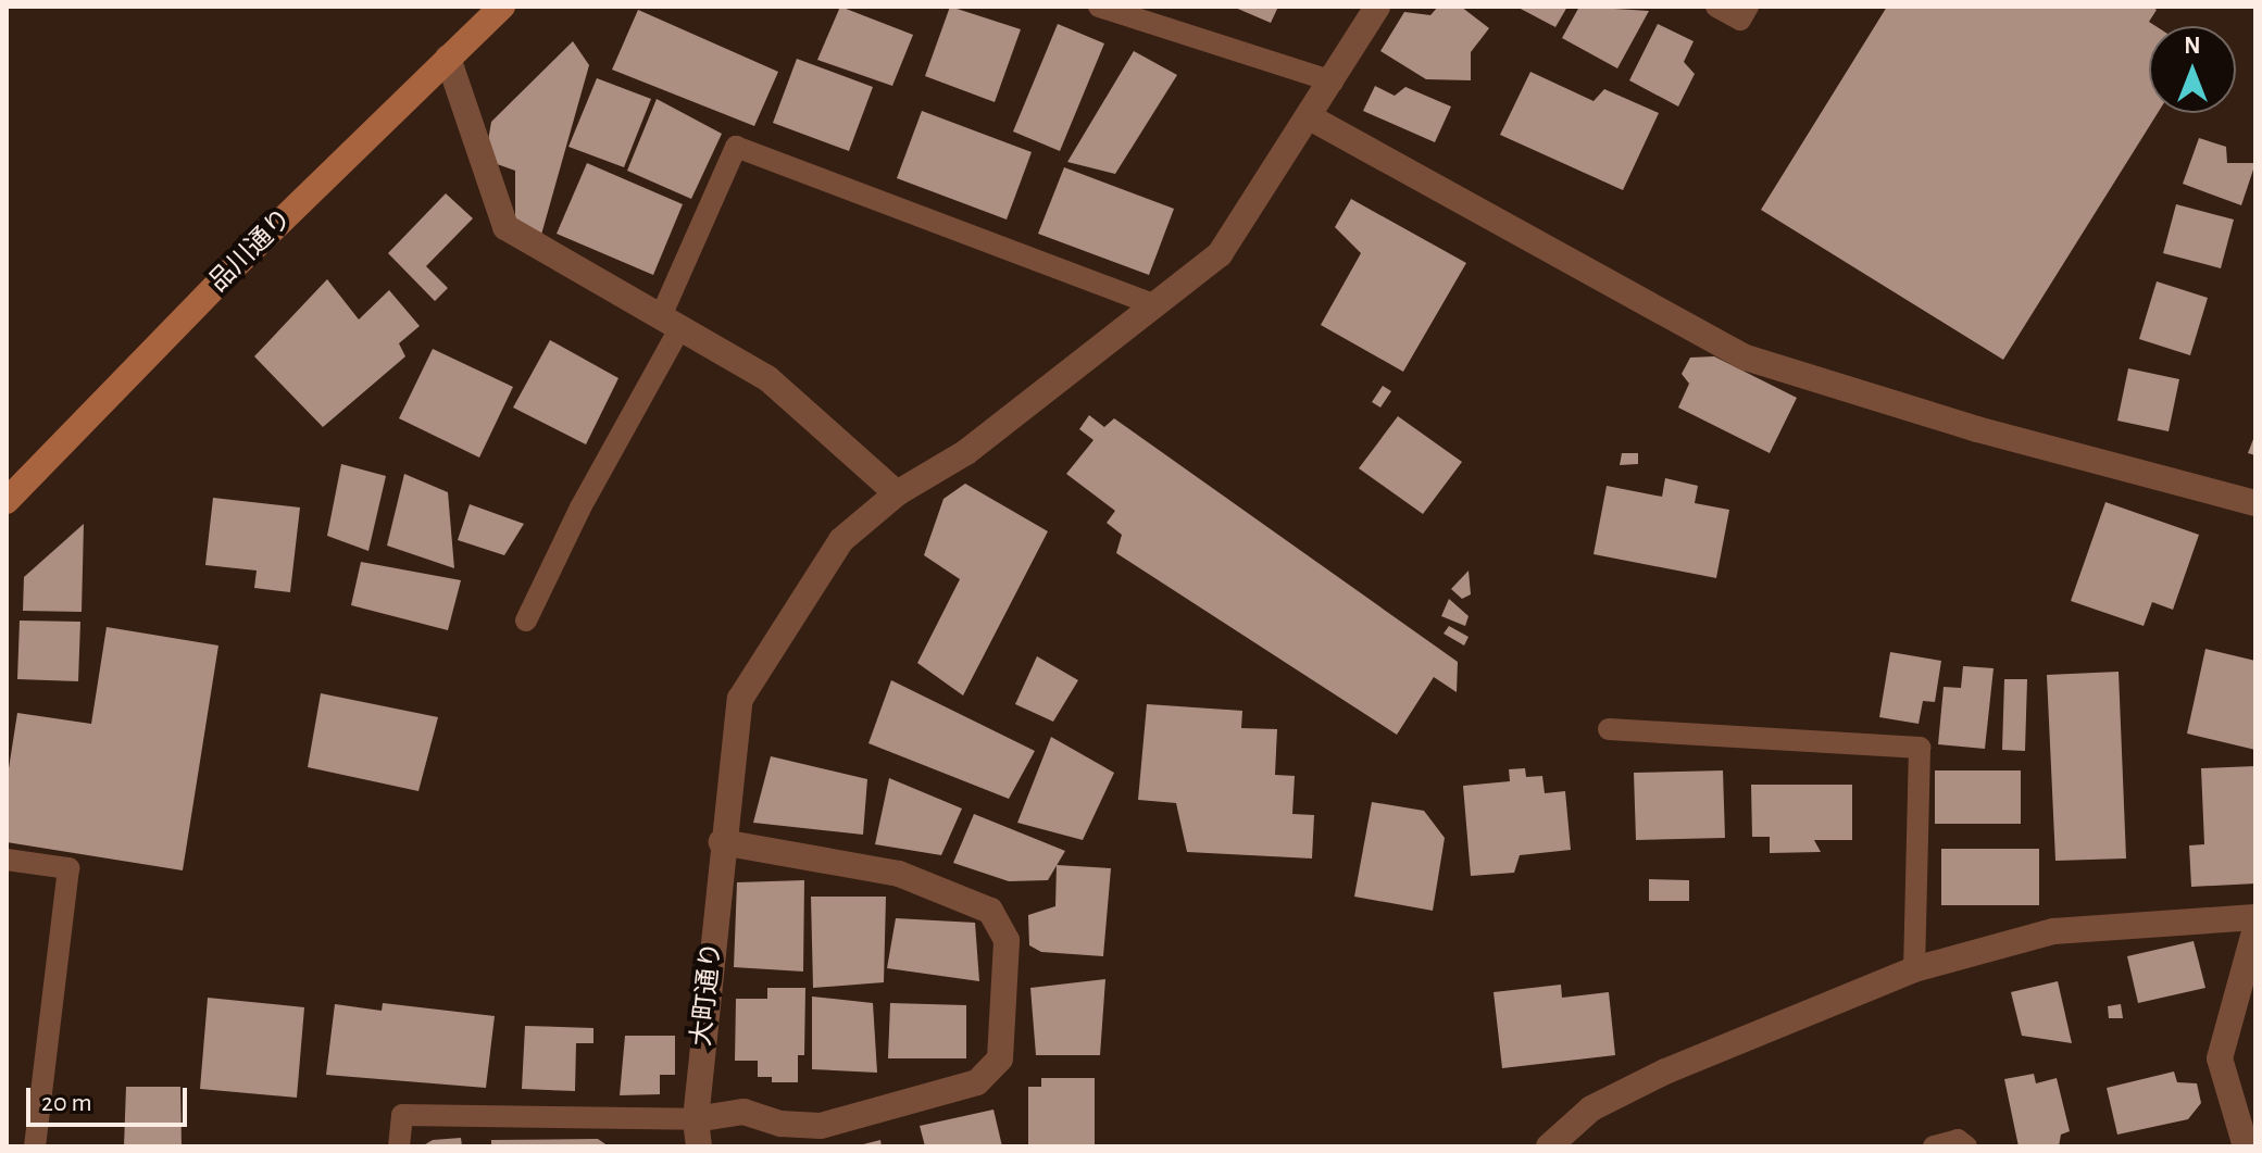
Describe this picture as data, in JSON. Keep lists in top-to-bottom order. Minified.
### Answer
{"streets":{"street":["品川通り","大町通り"]},"scale_bar":"20 m","north":"top"}
